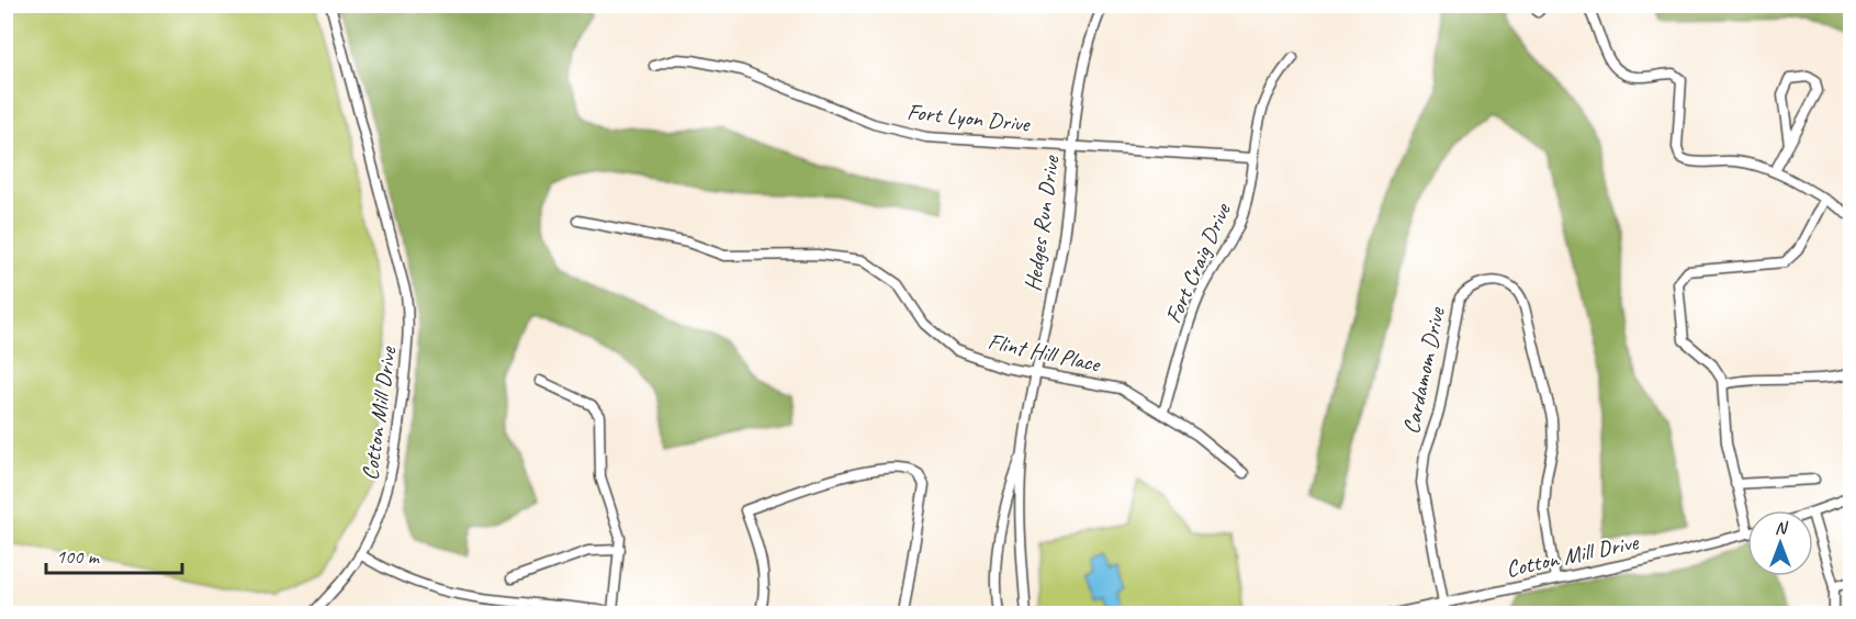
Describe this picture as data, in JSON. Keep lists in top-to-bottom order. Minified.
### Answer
{"streets":{"street":["Fort Lyon Drive","Hedges Run Drive","Fort Craig Drive","Flint Hill Place","Cardamom Drive","Cotton Mill Drive"]},"crossings":[["Fort Lyon Drive","Hedges Run Drive"],["Fort Lyon Drive","Fort Craig Drive"],["Hedges Run Drive","Flint Hill Place"],["Fort Craig Drive","Flint Hill Place"],["Cardamom Drive","Cotton Mill Drive"]],"scale_bar":"100 m","north":"top"}
